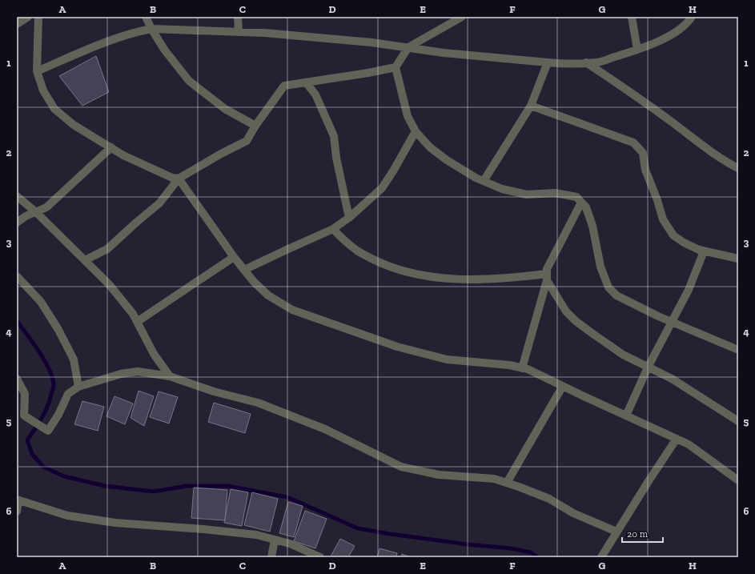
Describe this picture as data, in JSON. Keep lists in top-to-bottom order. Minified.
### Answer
{"scale_bar":"20 m","grid":{"columns":["A","B","C","D","E","F","G","H"],"rows":["1","2","3","4","5","6"]}}
